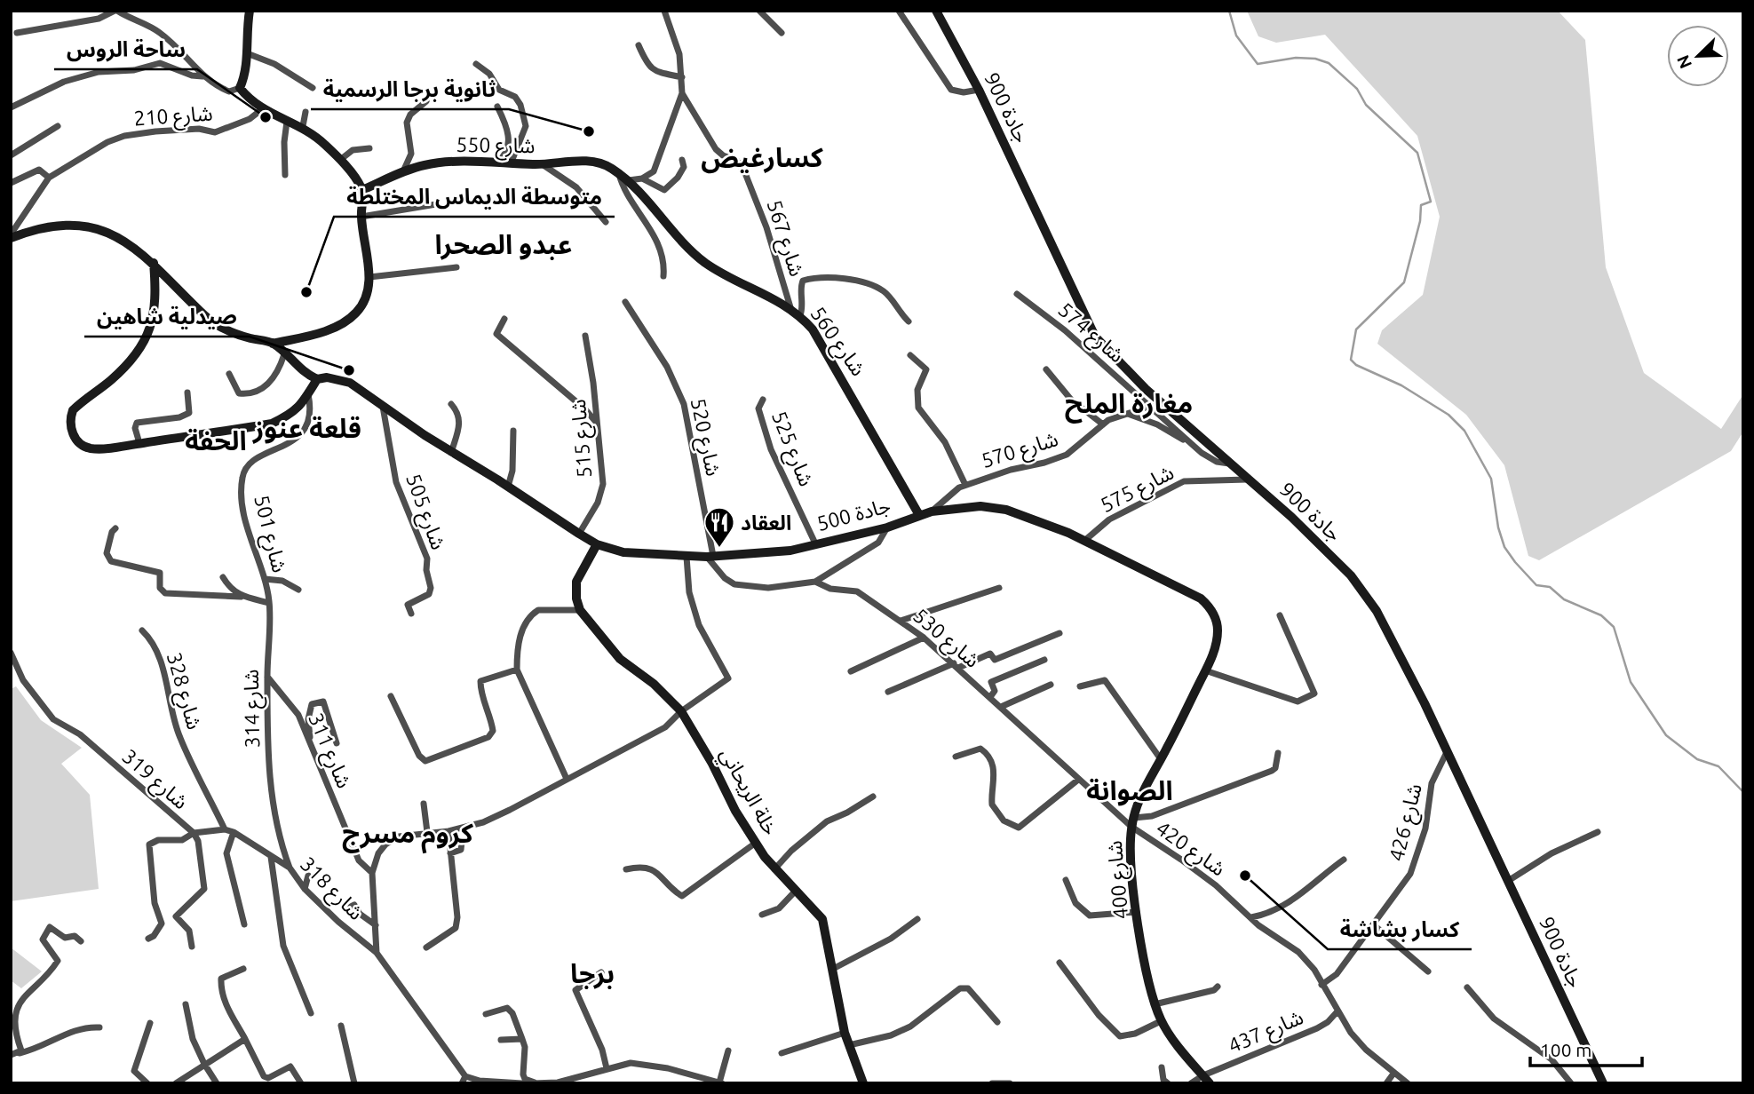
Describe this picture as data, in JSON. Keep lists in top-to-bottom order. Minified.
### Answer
{"streets":{"main road":["جادة 900","شارع 550","شارع 560","جادة 500","خلة الريحاني","شارع 400"],"street":["شارع 210","شارع 567","شارع 574","شارع 520","شارع 515","شارع 525","شارع 570","شارع 575","شارع 505","شارع 501","شارع 530","شارع 328","شارع 314","شارع 311","شارع 319","شارع 426","شارع 420","شارع 318","شارع 437"]},"crossings":[["جادة 900","شارع 574"],["جادة 900","شارع 575"],["جادة 900","شارع 426"],["شارع 550","شارع 560"],["شارع 567","شارع 560"],["شارع 574","شارع 570"],["شارع 560","جادة 500"],["شارع 520","جادة 500"],["شارع 520","شارع 530"],["شارع 515","جادة 500"],["شارع 525","جادة 500"],["شارع 570","جادة 500"],["شارع 575","جادة 500"],["شارع 505","جادة 500"],["جادة 500","شارع 530"],["جادة 500","شارع 400"],["شارع 501","شارع 314"],["شارع 530","شارع 420"],["شارع 530","شارع 400"],["شارع 328","شارع 318"],["شارع 314","شارع 311"],["شارع 314","شارع 318"],["شارع 319","شارع 318"],["شارع 426","شارع 420"],["شارع 420","شارع 400"],["شارع 420","شارع 437"],["شارع 400","شارع 437"]],"districts":["كسارغيض","عبدو الصحرا","مغارة الملح","قلعة عنوز","الحفة","الصوانة","كروم مسرج","برجا"],"places":{"other":["ساحة الروس","ثانوية برجا الرسمية","متوسطة الديماس المختلطة","صيدلية شاهين","كسار بشاشة"],"restaurant":["العقاد"]},"scale_bar":"100 m","north":"bottom left"}
